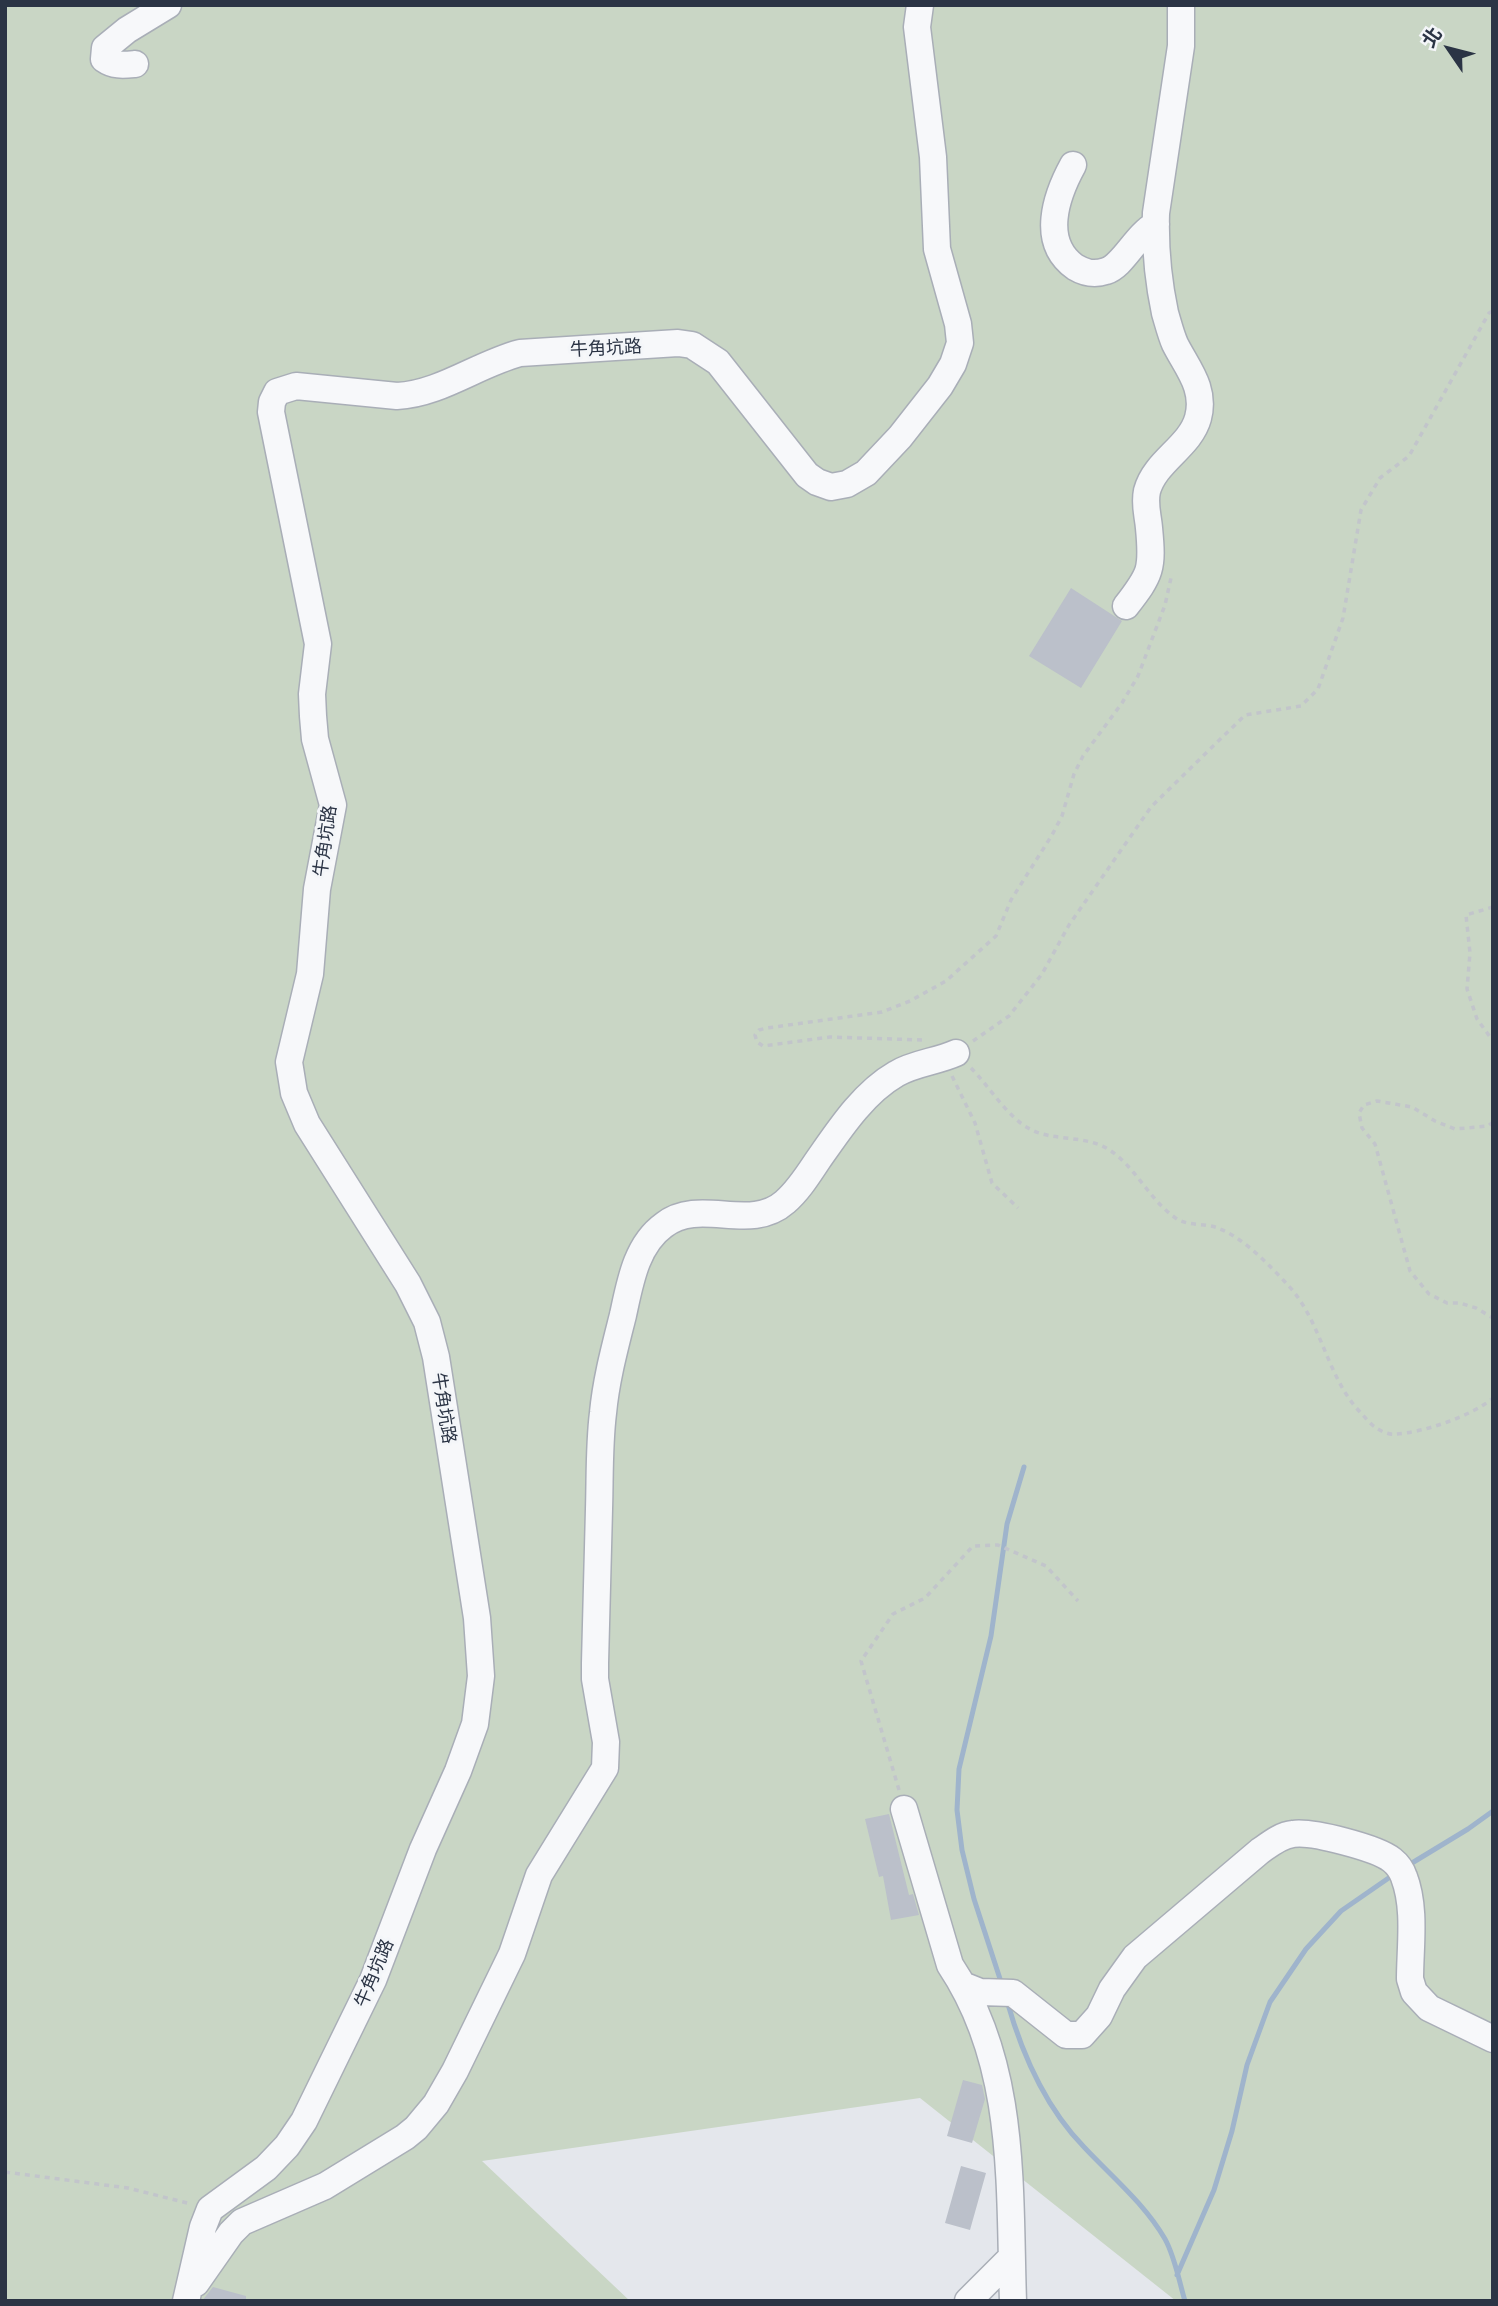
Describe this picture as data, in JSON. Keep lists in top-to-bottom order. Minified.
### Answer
{"streets":{"street":["牛角坑路"]},"north":"top left"}
